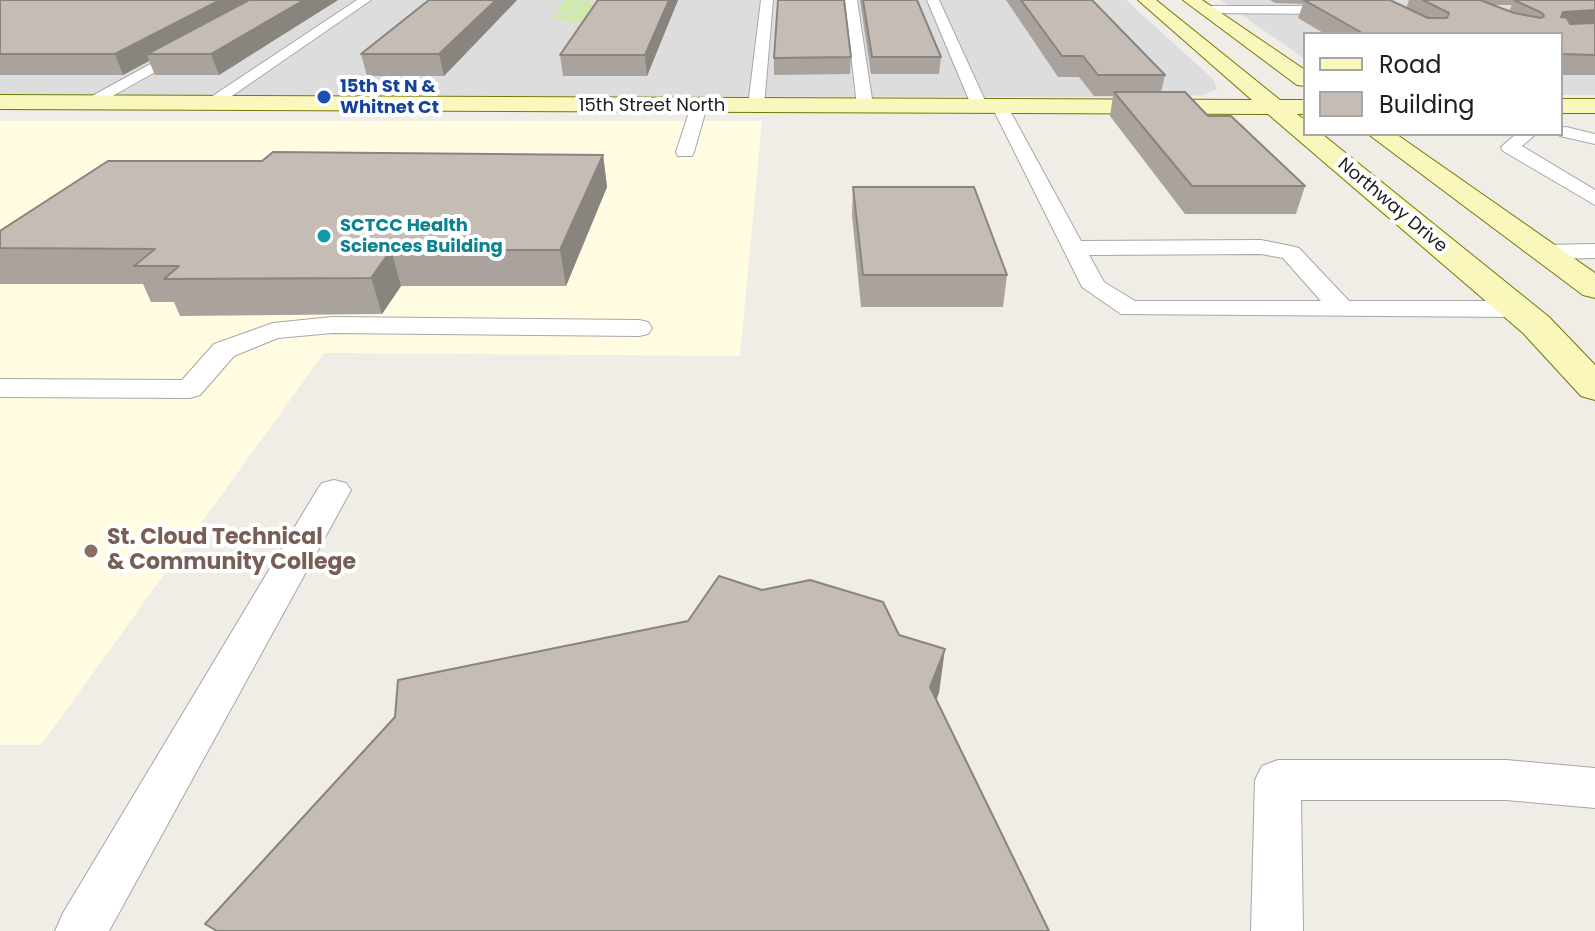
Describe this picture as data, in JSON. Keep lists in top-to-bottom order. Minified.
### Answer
{"streets":{"street":["15th Street North","Northway Drive"]},"crossings":[["15th Street North","Northway Drive"]],"places":["15th St N & Whitnet Ct","SCTCC Health Sciences Building","St. Cloud Technical & Community College"],"legend":["Road","Building"]}
